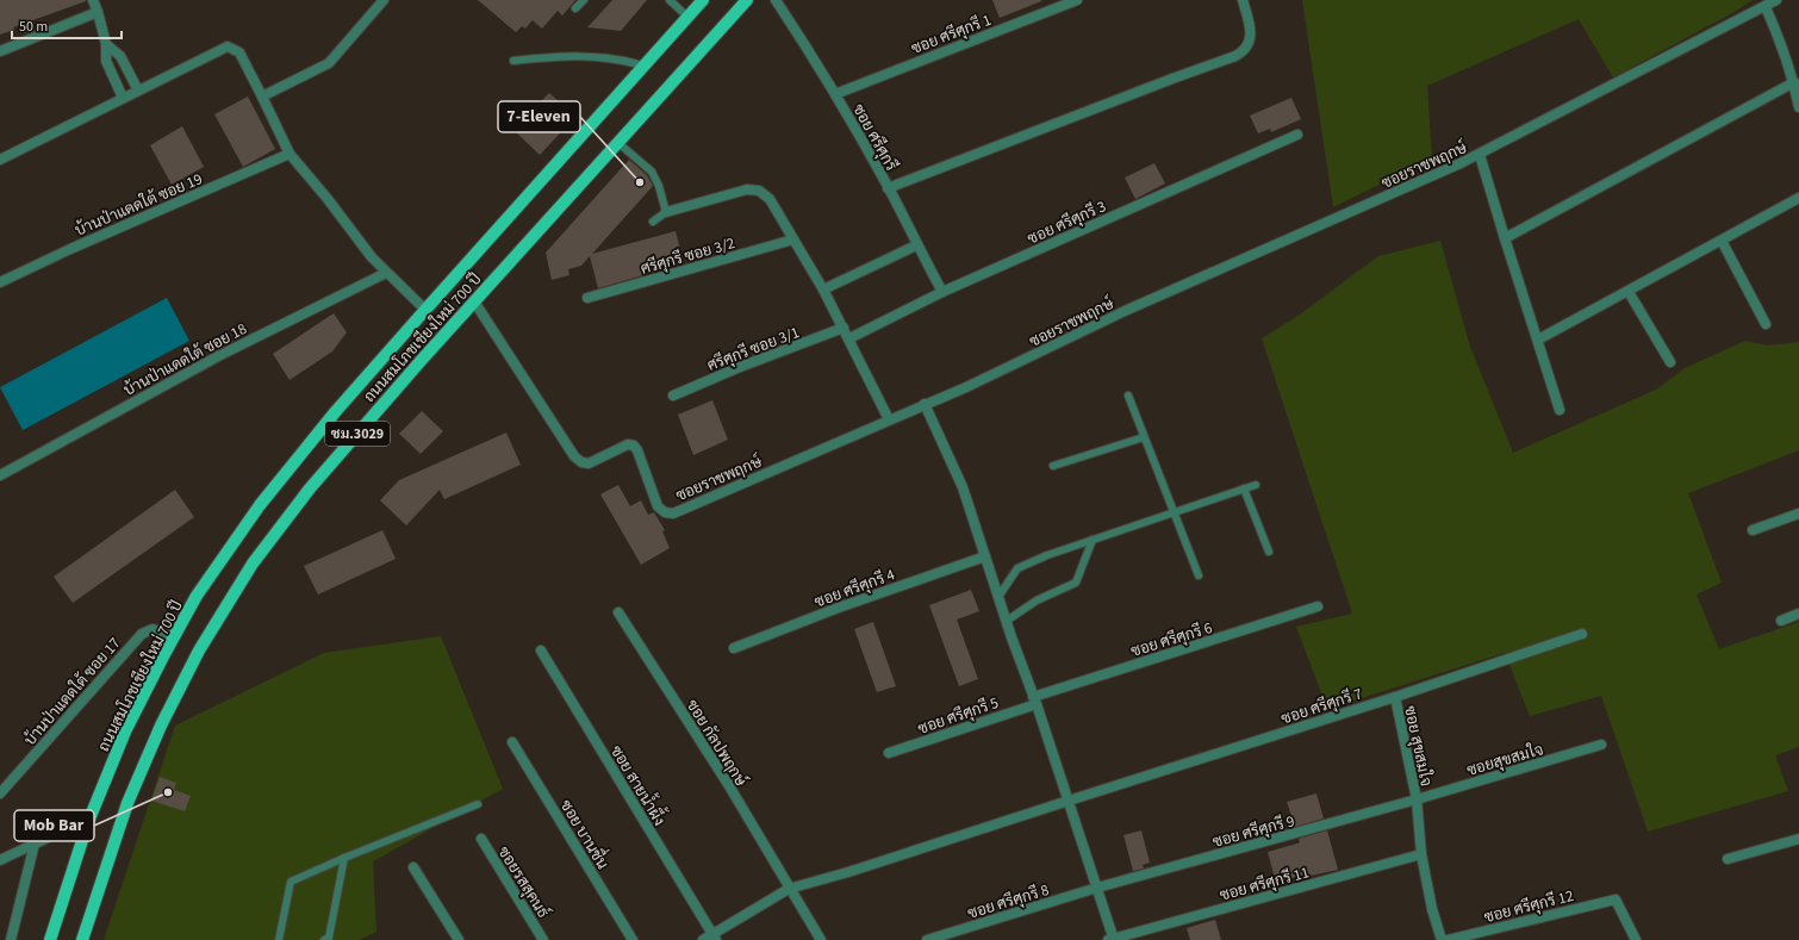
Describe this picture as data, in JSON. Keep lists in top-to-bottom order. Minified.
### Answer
{"streets":{"main road":["ถนนสมโภชเชียงใหม่ 700 ปี","ชม.3029"],"street":["ซอย ศรีศุกรี 1","ซอย ศรีศุกรี","ซอยราชพฤกษ์","บ้านป่าแดดใต้ ซอย 19","ซอย ศรีศุกรี 3","ศรีศุกรี ซอย 3/2","ศรีศุกรี ซอย 3/1","บ้านป่าแดดใต้ ซอย 18","ซอย ศรีศุกรี 4","ซอย ศรีศุกรี 6","บ้านป่าแดดใต้ ซอย 17","ซอย ศรีศุกรี 7","ซอย ศรีศุกรี 5","ซอย กัลปพฤกษ์","ซอย สุขสมใจ","ซอยสุขสมใจ","ซอย สายน้ำผึ้ง","ซอย ศรีศุกรี 9","ซอย บานชื่น","ซอยรสสุคนธ์","ซอย ศรีศุกรี 11","ซอย ศรีศุกรี 8","ซอย ศรีศุกรี 12"]},"crossings":[["ซอย ศรีศุกรี 1","ซอย ศรีศุกรี"],["ซอย ศรีศุกรี","ซอย ศรีศุกรี 3"],["ซอยราชพฤกษ์","ถนนสมโภชเชียงใหม่ 700 ปี"],["ถนนสมโภชเชียงใหม่ 700 ปี","บ้านป่าแดดใต้ ซอย 17"],["ซอย ศรีศุกรี 6","ซอย ศรีศุกรี 5"],["ซอย ศรีศุกรี 7","ซอย กัลปพฤกษ์"],["ซอย ศรีศุกรี 7","ซอย สุขสมใจ"],["ซอย ศรีศุกรี 7","ซอย สายน้ำผึ้ง"],["ซอย สุขสมใจ","ซอยสุขสมใจ"],["ซอย สุขสมใจ","ซอย ศรีศุกรี 9"],["ซอย สุขสมใจ","ซอย ศรีศุกรี 11"],["ซอยสุขสมใจ","ซอย ศรีศุกรี 9"],["ซอย ศรีศุกรี 9","ซอย ศรีศุกรี 8"]],"places":["7-Eleven","Mob Bar"],"scale_bar":"50 m"}
